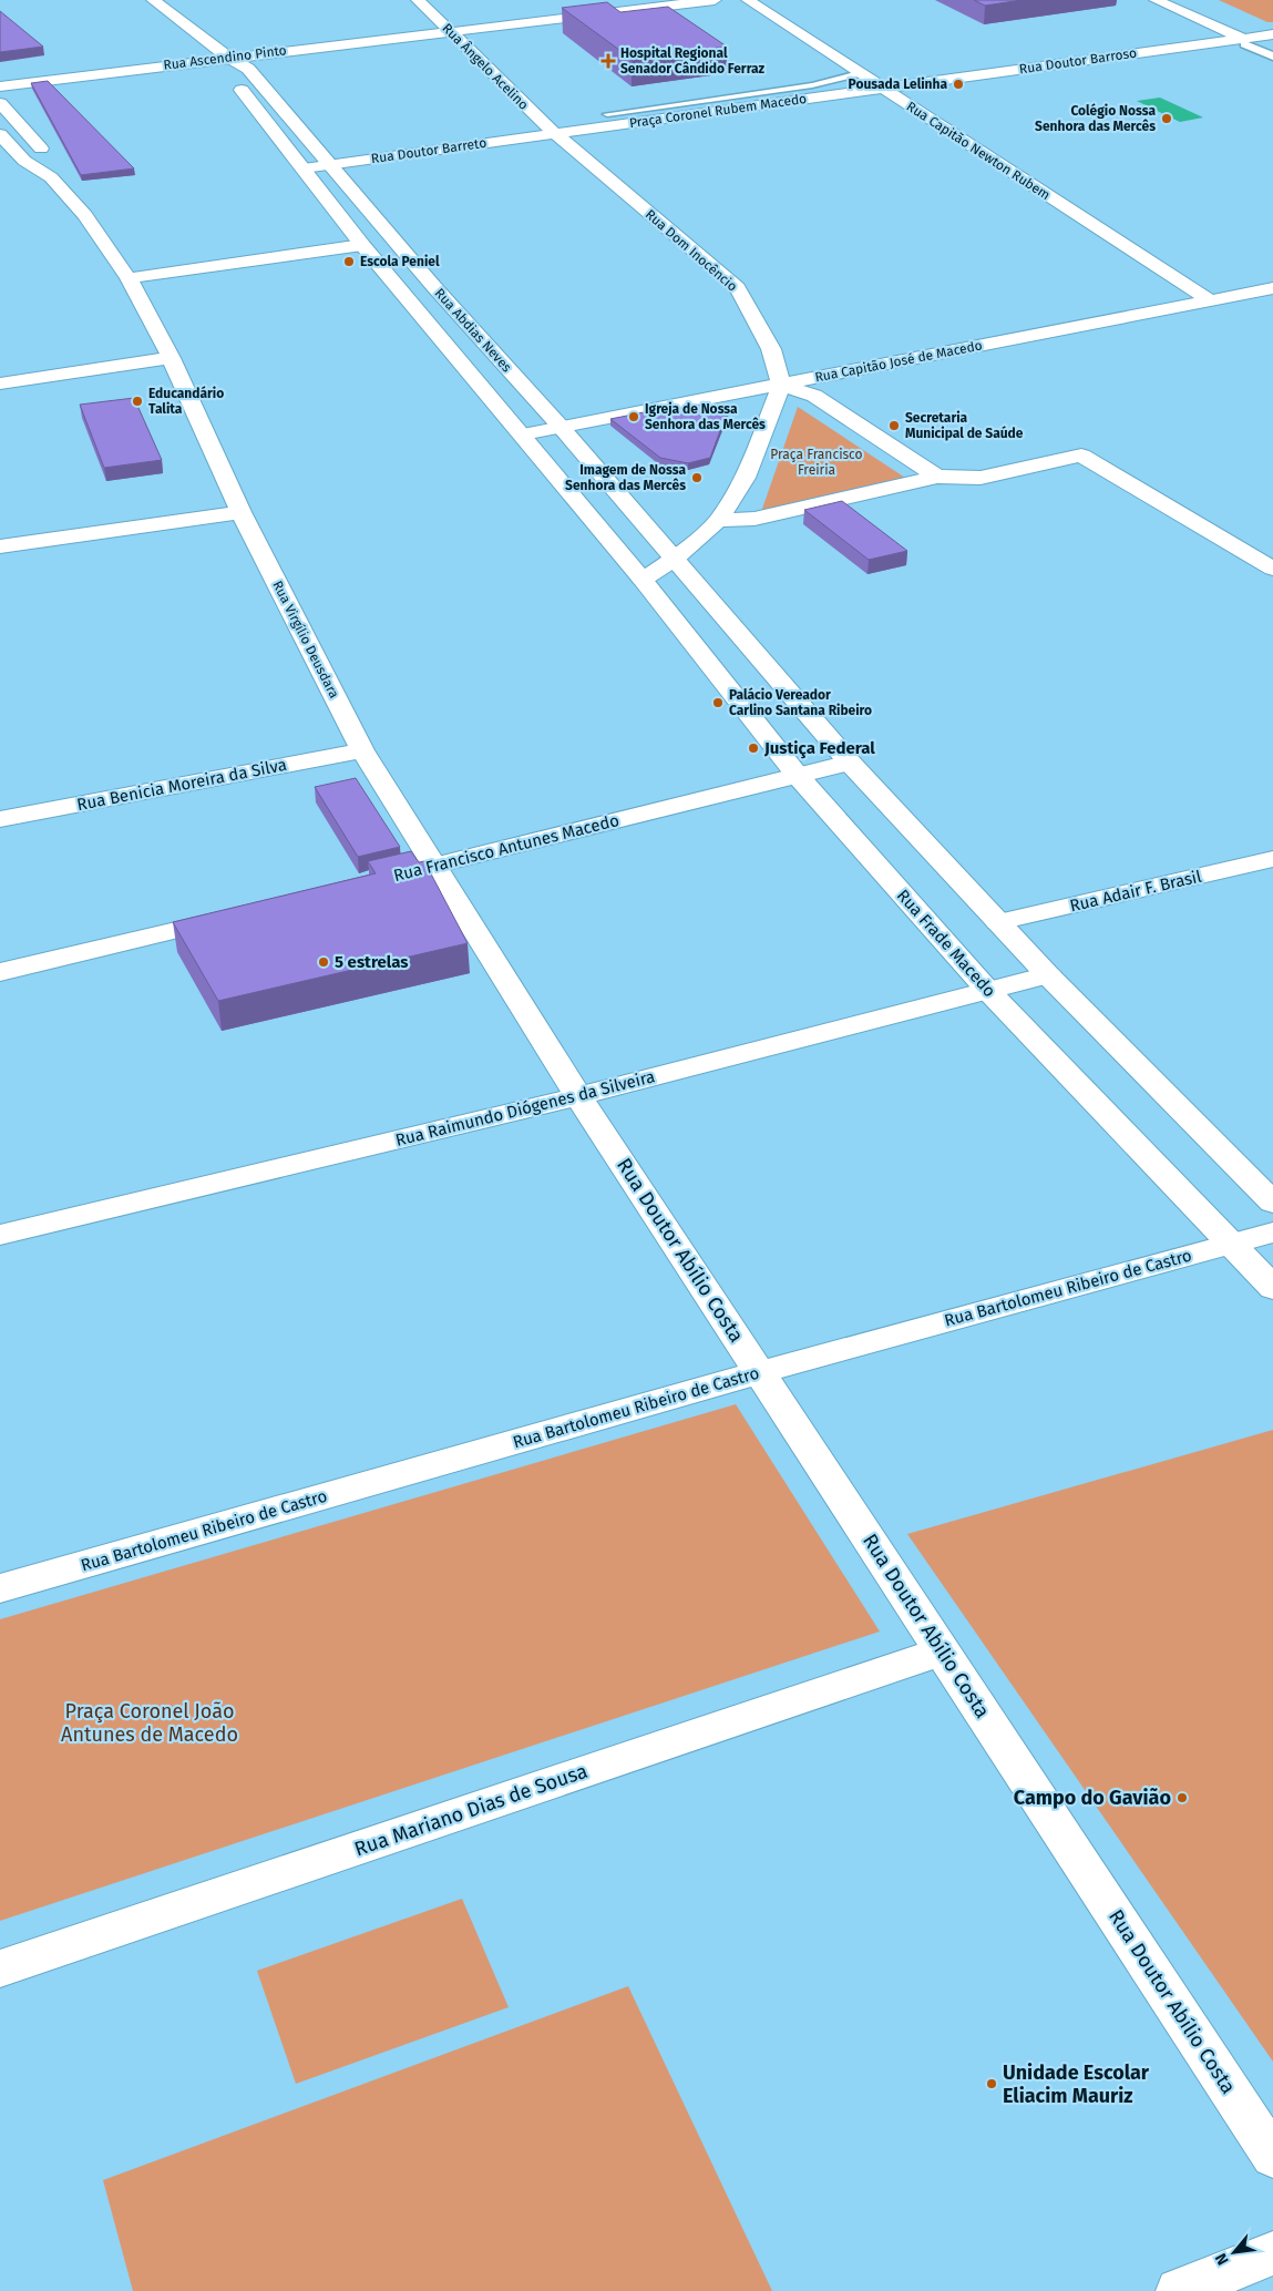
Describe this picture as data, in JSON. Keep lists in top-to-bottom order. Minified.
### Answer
{"streets":{"street":["Rua Ascendino Pinto","Rua Doutor Barroso","Rua Ângelo Acelino","Praça Coronel Rubem Macedo","Rua Doutor Barreto","Rua Capitão Newton Rubem","Rua Dom Inocêncio","Rua Abdias Neves","Rua Capitão José de Macedo","Rua Virgílio Deusdara","Rua Benicia Moreira da Silva","Rua Francisco Antunes Macedo","Rua Adair F. Brasil","Rua Frade Macedo","Rua Raimundo Diógenes da Silveira","Rua Doutor Abílio Costa","Rua Bartolomeu Ribeiro de Castro","Rua Mariano Dias de Sousa"]},"crossings":[["Rua Ascendino Pinto","Rua Ângelo Acelino"],["Rua Ascendino Pinto","Rua Abdias Neves"],["Rua Doutor Barroso","Praça Coronel Rubem Macedo"],["Rua Doutor Barroso","Rua Capitão Newton Rubem"],["Rua Ângelo Acelino","Praça Coronel Rubem Macedo"],["Rua Ângelo Acelino","Rua Doutor Barreto"],["Rua Ângelo Acelino","Rua Dom Inocêncio"],["Praça Coronel Rubem Macedo","Rua Doutor Barreto"],["Praça Coronel Rubem Macedo","Rua Capitão Newton Rubem"],["Praça Coronel Rubem Macedo","Rua Dom Inocêncio"],["Rua Doutor Barreto","Rua Dom Inocêncio"],["Rua Doutor Barreto","Rua Abdias Neves"],["Rua Capitão Newton Rubem","Rua Capitão José de Macedo"],["Rua Dom Inocêncio","Rua Capitão José de Macedo"],["Rua Abdias Neves","Rua Capitão José de Macedo"],["Rua Abdias Neves","Rua Frade Macedo"],["Rua Virgílio Deusdara","Rua Benicia Moreira da Silva"],["Rua Virgílio Deusdara","Rua Francisco Antunes Macedo"],["Rua Virgílio Deusdara","Rua Raimundo Diógenes da Silveira"],["Rua Virgílio Deusdara","Rua Doutor Abílio Costa"],["Rua Francisco Antunes Macedo","Rua Frade Macedo"],["Rua Frade Macedo","Rua Raimundo Diógenes da Silveira"],["Rua Frade Macedo","Rua Bartolomeu Ribeiro de Castro"],["Rua Raimundo Diógenes da Silveira","Rua Doutor Abílio Costa"],["Rua Doutor Abílio Costa","Rua Bartolomeu Ribeiro de Castro"],["Rua Doutor Abílio Costa","Rua Mariano Dias de Sousa"]],"parks":["Praça Francisco Freiria","Praça Coronel João Antunes de Macedo"],"places":{"health":["Hospital Regional Senador Cândido Ferraz"],"other":["Pousada Lelinha","Colégio Nossa Senhora das Mercês","Escola Peniel","Educandário Talita","Igreja de Nossa Senhora das Mercês","Secretaria Municipal de Saúde","Imagem de Nossa Senhora das Mercês","Palácio Vereador Carlino Santana Ribeiro","Justiça Federal","5 estrelas","Campo do Gavião","Unidade Escolar Eliacim Mauriz"]},"north":"bottom left"}
